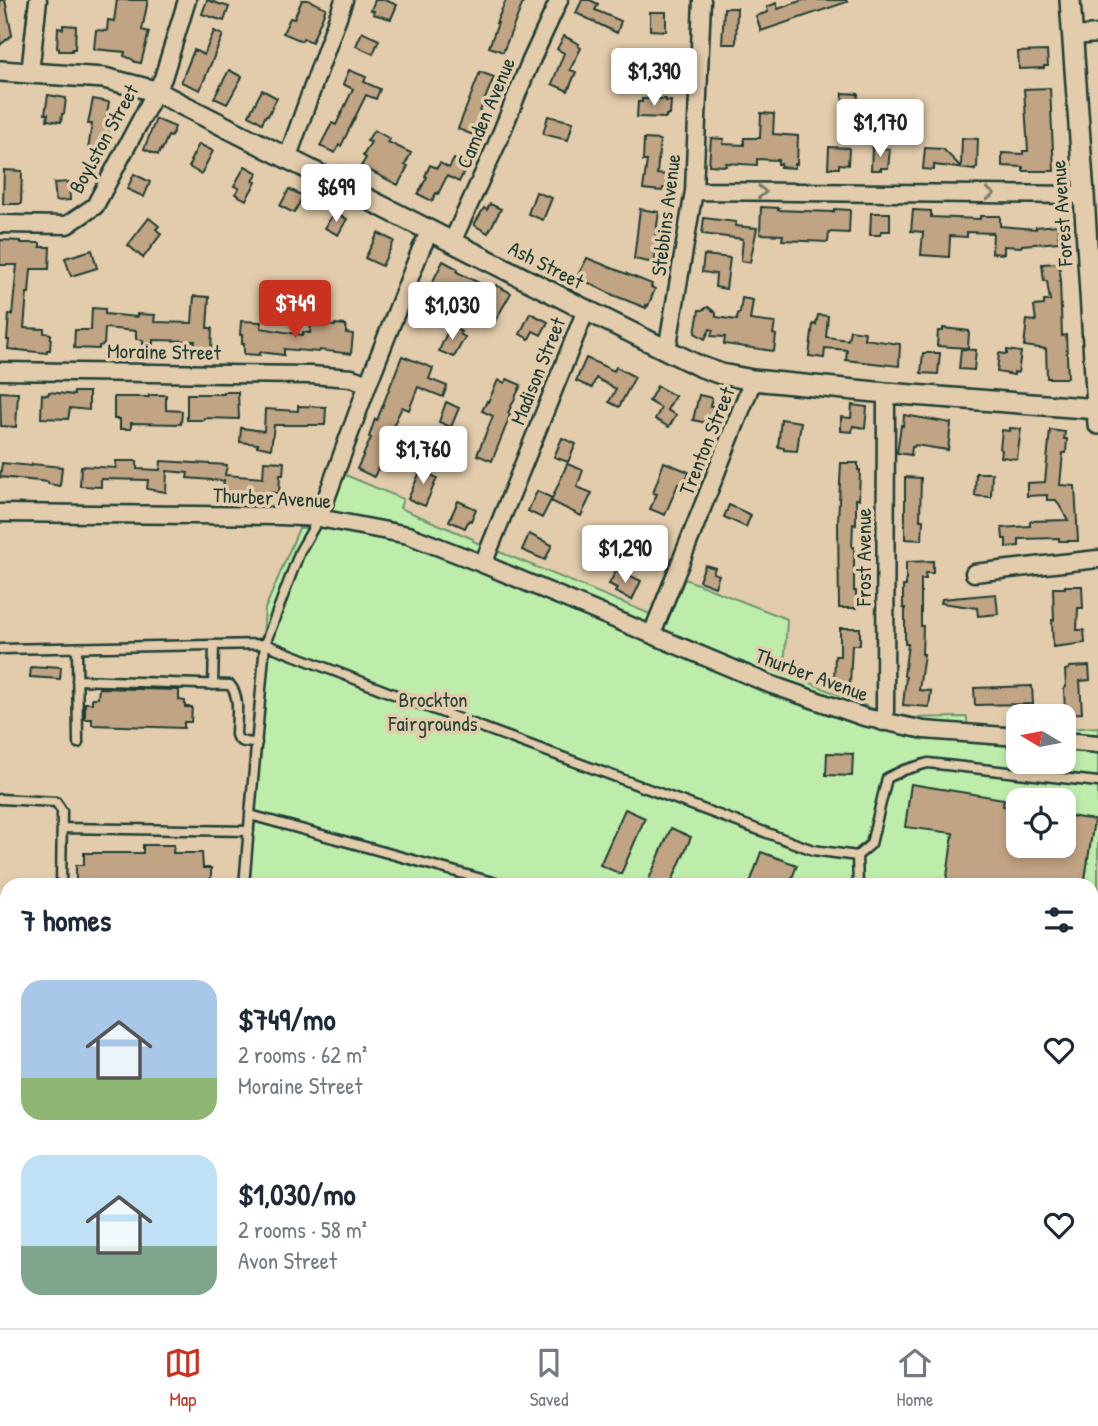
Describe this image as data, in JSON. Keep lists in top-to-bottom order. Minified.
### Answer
{"streets":{"street":["Camden Avenue","Boylston Street","Forest Avenue","Stebbins Avenue","Ash Street","Moraine Street","Madison Street","Trenton Street","Thurber Avenue","Frost Avenue"]},"crossings":[["Camden Avenue","Ash Street"],["Boylston Street","Ash Street"],["Forest Avenue","Ash Street"],["Stebbins Avenue","Ash Street"],["Ash Street","Madison Street"],["Ash Street","Trenton Street"],["Ash Street","Frost Avenue"],["Madison Street","Thurber Avenue"],["Trenton Street","Thurber Avenue"],["Thurber Avenue","Frost Avenue"]],"parks":["Brockton Fairgrounds"],"north":"left","page":{"price":["$1,390","$1,170","$699","$749","$1,030","$1,760","$1,290"],"heading":"7 homes","list":[{"name":"$749/mo","note":"2 rooms · 62 m² · Moraine Street"},{"name":"$1,030/mo","note":"2 rooms · 58 m² · Avon Street"}],"tabs":["Map","Saved","Home"]}}
